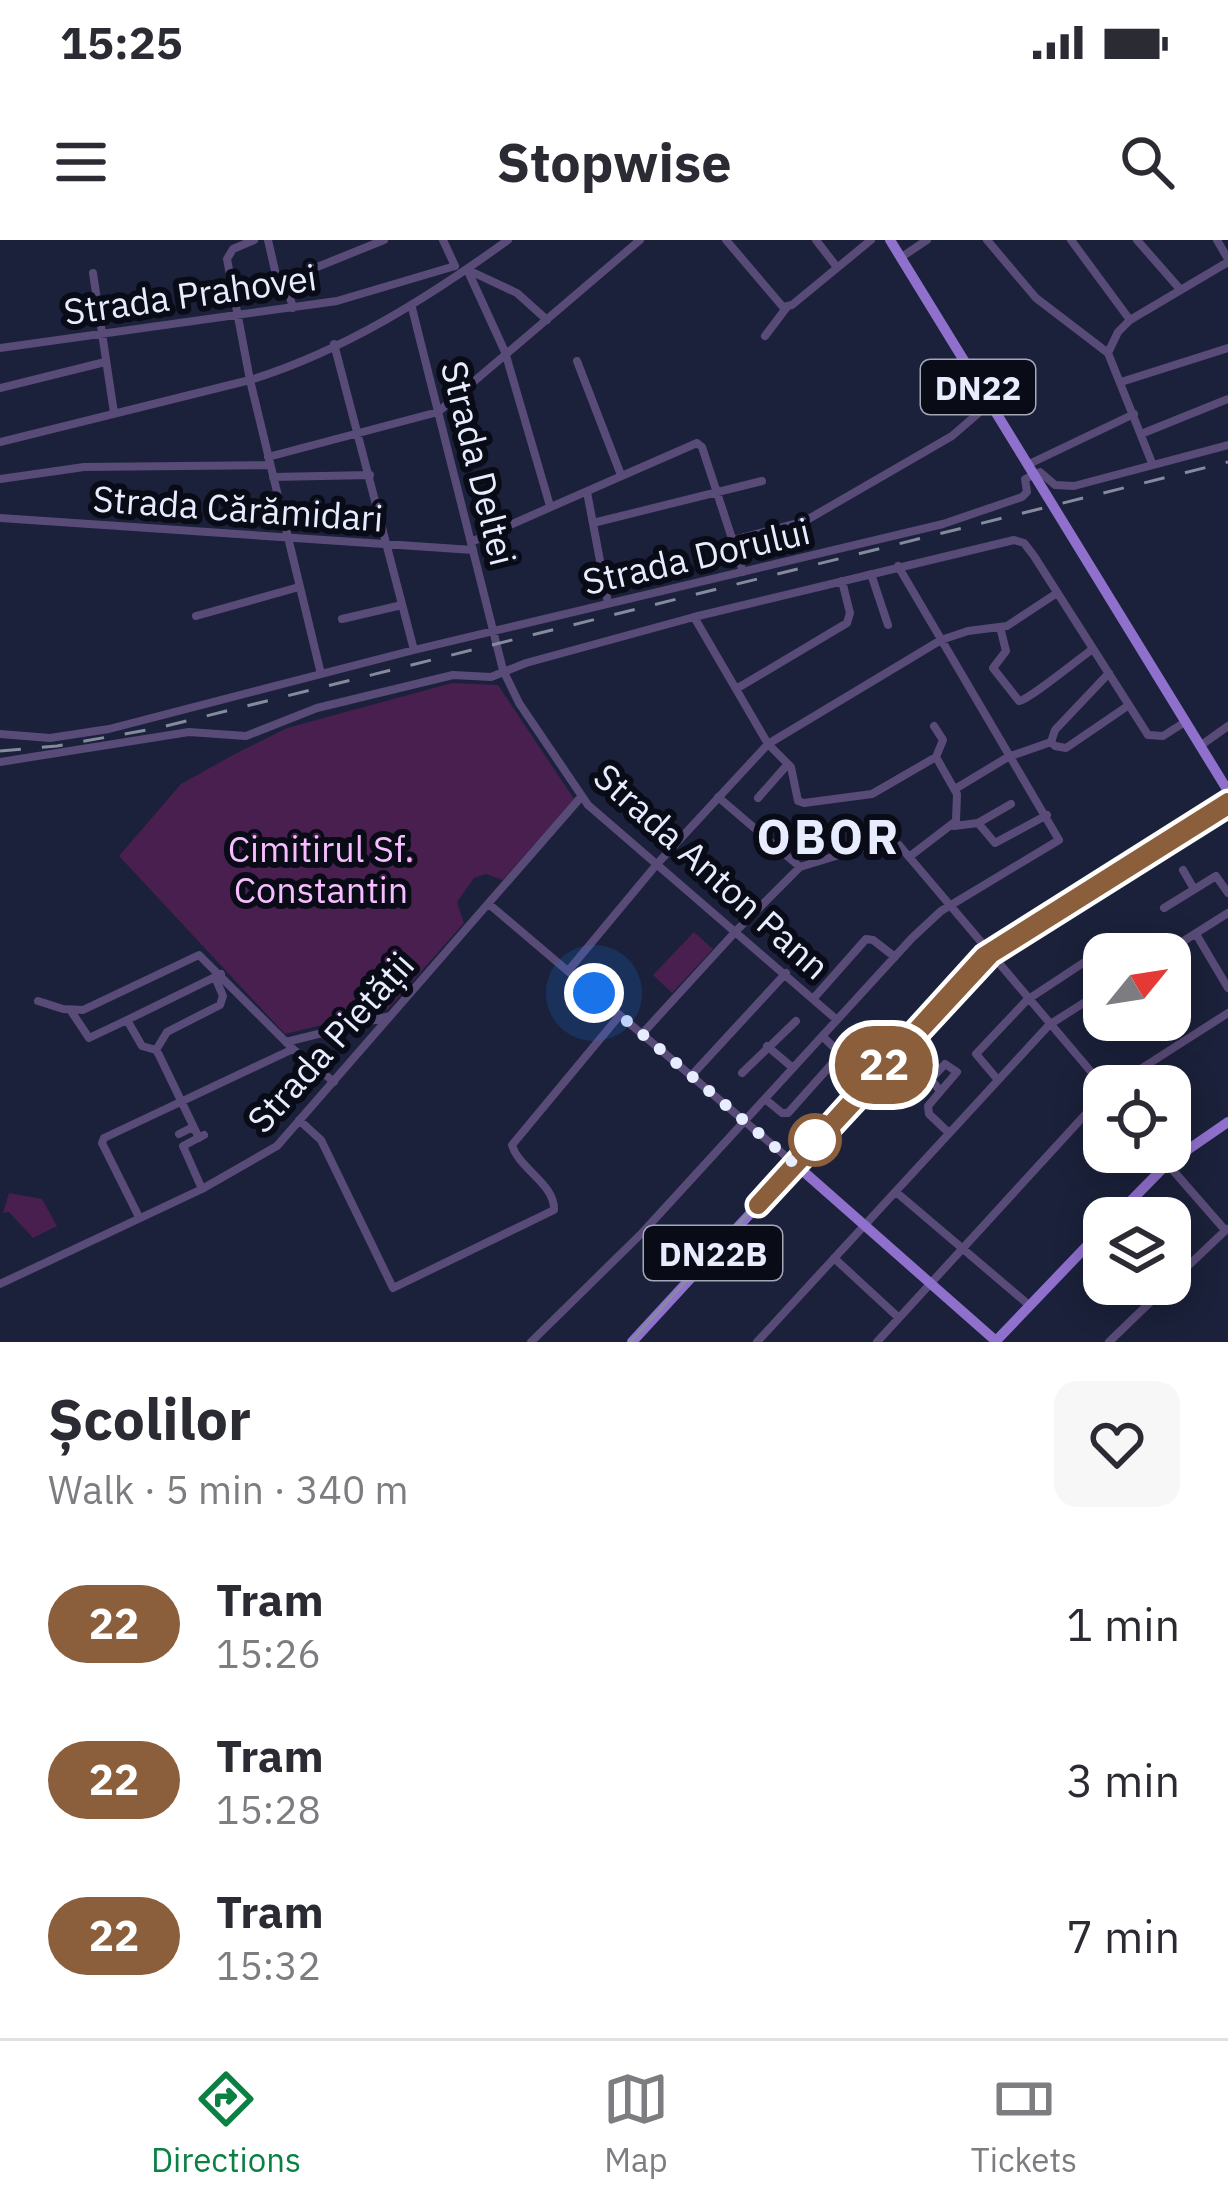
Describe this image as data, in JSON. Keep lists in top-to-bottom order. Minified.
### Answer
{"streets":{"main road":["DN22","DN22B"],"street":["Strada Prahovei","Strada Deltei","Strada Cărămidari","Strada Dorului","Strada Anton Pann","Strada Pietății"]},"crossings":[["DN22","Strada Dorului"],["Strada Deltei","Strada Cărămidari"],["Strada Deltei","Strada Dorului"],["Strada Deltei","Strada Anton Pann"],["Strada Dorului","Strada Anton Pann"],["Strada Anton Pann","Strada Pietății"]],"districts":["OBOR"],"parks":["Cimitirul Sf. Constantin"],"lines":["tram line 22"],"north":"top right","page":{"status":"15:25","header":"Stopwise","on_map":"22","heading":["Școlilor","Walk · 5 min · 340 m"],"list":[{"mark":"22","name":"Tram","note":"15:26","value":"1 min"},{"mark":"22","name":"Tram","note":"15:28","value":"3 min"},{"mark":"22","name":"Tram","note":"15:32","value":"7 min"}],"tabs":["Directions","Map","Tickets"]}}
